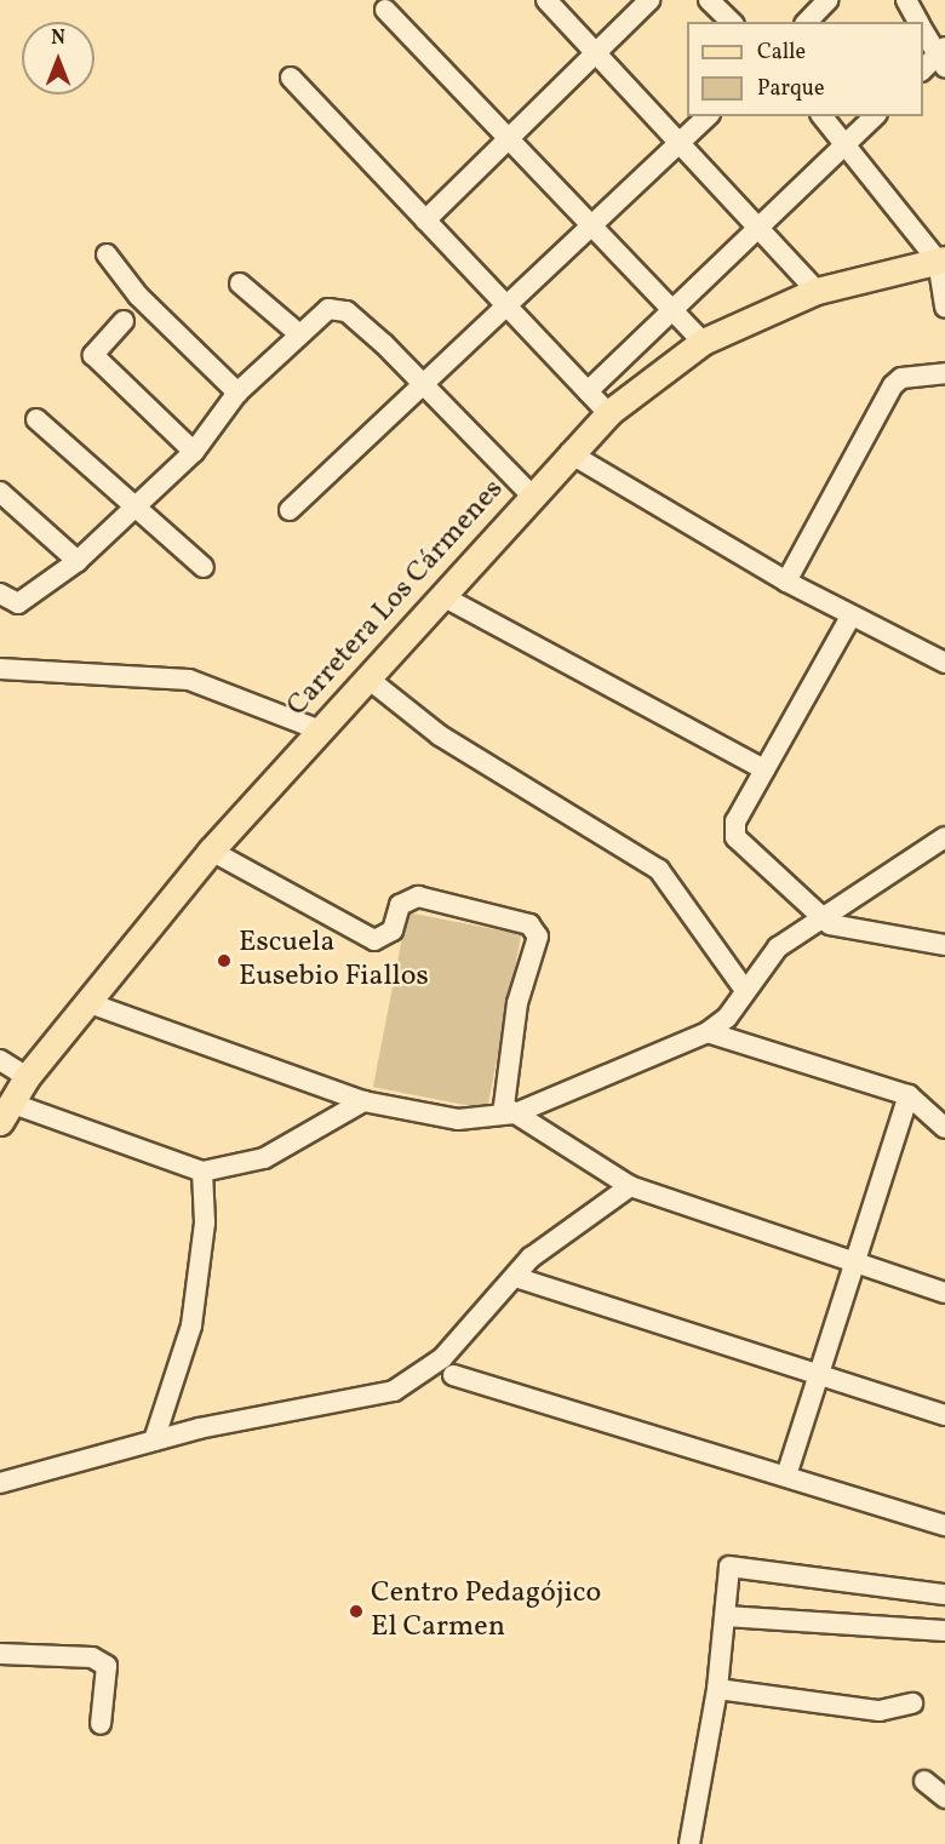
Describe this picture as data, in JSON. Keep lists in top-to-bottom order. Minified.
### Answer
{"streets":{"main road":["Carretera Los Cármenes"]},"places":["Escuela Eusebio Fiallos","Centro Pedagójico El Carmen"],"legend":["Calle","Parque"],"north":"top"}
